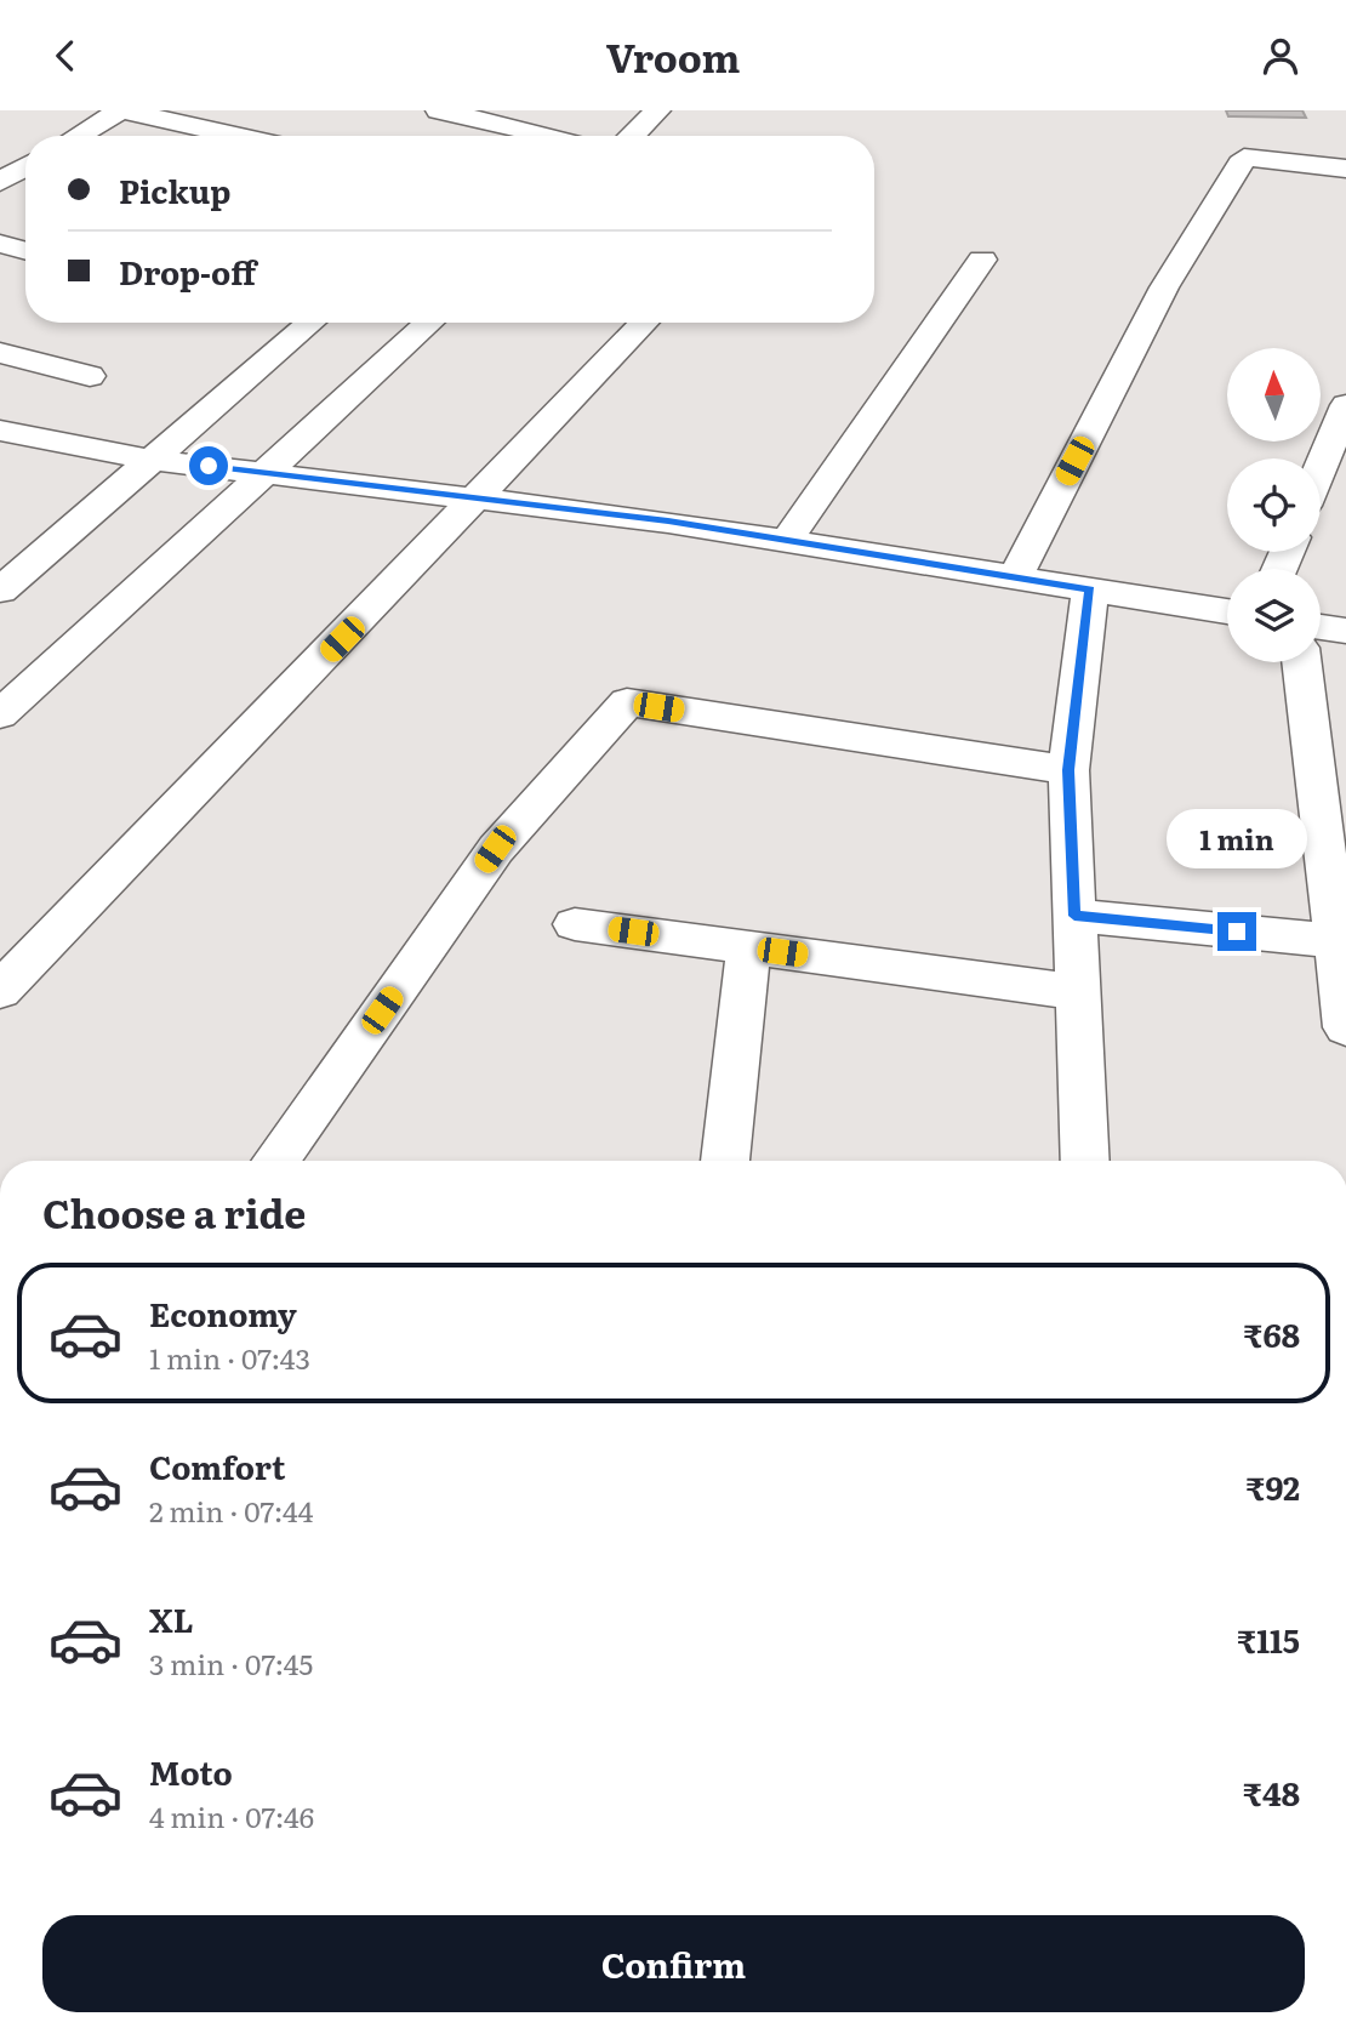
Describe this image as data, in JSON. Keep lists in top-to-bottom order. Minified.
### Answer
{"north":"top","page":{"header":"Vroom","banner":["Pickup","Drop-off"],"bubble":"1 min","heading":"Choose a ride","list":[{"name":"Economy","note":"1 min · 07:43","value":"₹68"},{"name":"Comfort","note":"2 min · 07:44","value":"₹92"},{"name":"XL","note":"3 min · 07:45","value":"₹115"},{"name":"Moto","note":"4 min · 07:46","value":"₹48"}],"buttons":"Confirm"}}
